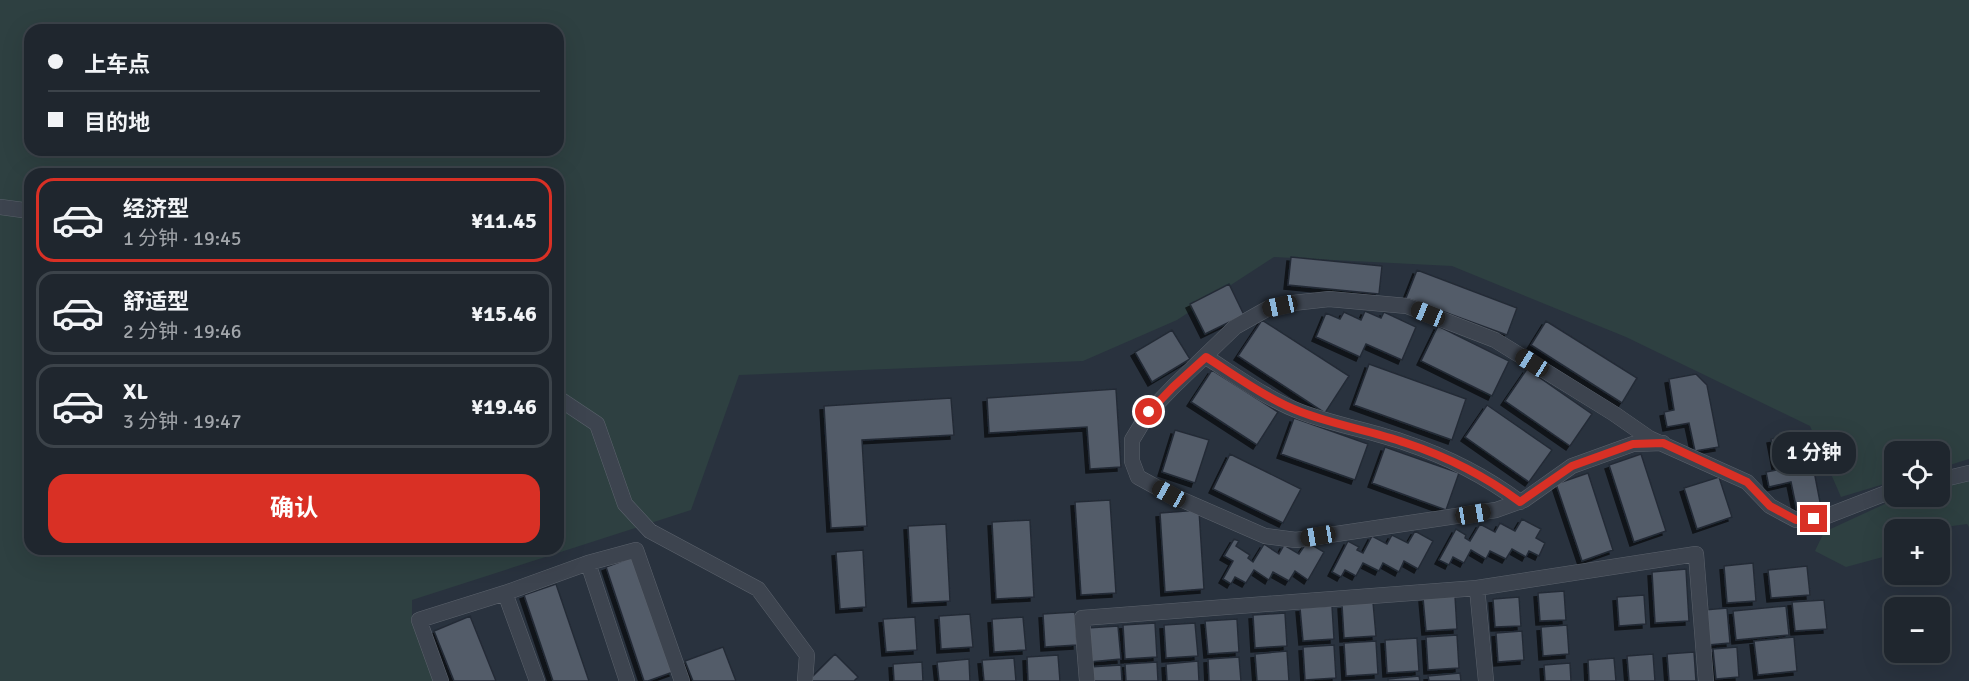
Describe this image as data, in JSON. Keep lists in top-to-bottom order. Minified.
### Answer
{"page":{"banner":["上车点","目的地"],"list":[{"name":"经济型","note":"1 分钟 · 19:45","value":"¥11.45"},{"name":"舒适型","note":"2 分钟 · 19:46","value":"¥15.46"},{"name":"XL","note":"3 分钟 · 19:47","value":"¥19.46"}],"bubble":"1 分钟","map_buttons":["+","−"],"buttons":"确认"}}
